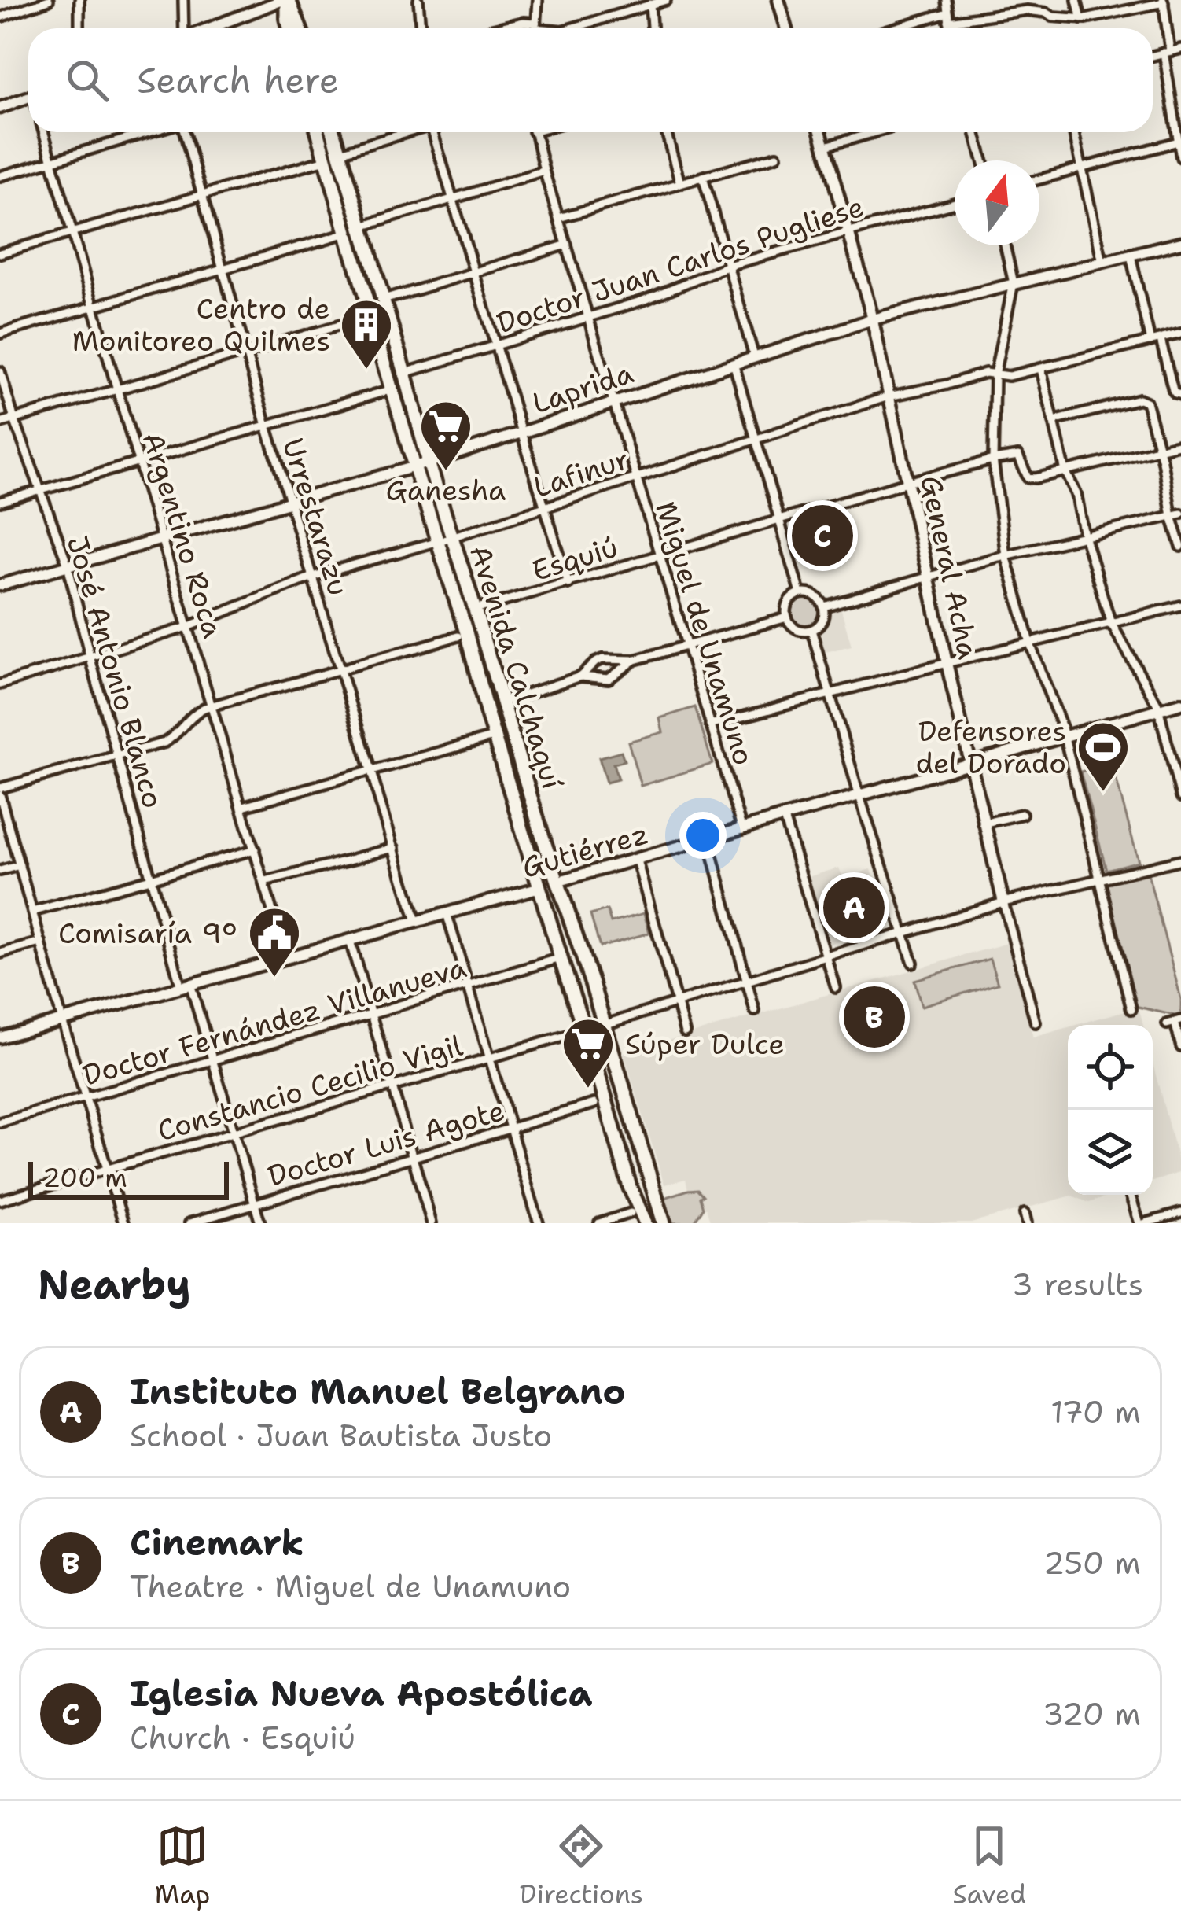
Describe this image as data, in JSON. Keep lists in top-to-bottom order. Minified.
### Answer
{"streets":{"main road":["Avenida Calchaquí"],"street":["Doctor Juan Carlos Pugliese","Laprida","Lafinur","Urrestarazu","Argentino Roca","Esquiú","General Acha","Miguel de Unamuno","José Antonio Blanco","Gutiérrez","Doctor Fernández Villanueva","Constancio Cecilio Vigil","Doctor Luis Agote"]},"crossings":[["Doctor Juan Carlos Pugliese","General Acha"],["Doctor Juan Carlos Pugliese","Miguel de Unamuno"],["Doctor Juan Carlos Pugliese","Avenida Calchaquí"],["Laprida","Urrestarazu"],["Laprida","Argentino Roca"],["Laprida","General Acha"],["Laprida","Miguel de Unamuno"],["Laprida","Avenida Calchaquí"],["Laprida","José Antonio Blanco"],["Lafinur","Urrestarazu"],["Lafinur","Argentino Roca"],["Lafinur","General Acha"],["Lafinur","Miguel de Unamuno"],["Lafinur","Avenida Calchaquí"],["Lafinur","José Antonio Blanco"],["Urrestarazu","Gutiérrez"],["Argentino Roca","Gutiérrez"],["Esquiú","General Acha"],["Esquiú","Miguel de Unamuno"],["Esquiú","Avenida Calchaquí"],["General Acha","Gutiérrez"],["Miguel de Unamuno","Gutiérrez"],["Avenida Calchaquí","Gutiérrez"],["Avenida Calchaquí","Doctor Fernández Villanueva"],["José Antonio Blanco","Gutiérrez"],["José Antonio Blanco","Doctor Fernández Villanueva"],["José Antonio Blanco","Constancio Cecilio Vigil"],["José Antonio Blanco","Doctor Luis Agote"]],"places":{"building":["Centro de Monitoreo Quilmes"],"supermarket":["Ganesha","Súper Dulce"],"sports":["Defensores del Dorado"],"public building":["Comisaría 9°"]},"scale_bar":"200 m","north":"top","page":{"search":"Search here","pins":["C","A","B"],"scale":"200 m","heading":["Nearby","3 results"],"list":[{"mark":"A","name":"Instituto Manuel Belgrano","note":"School · Juan Bautista Justo","value":"170 m"},{"mark":"B","name":"Cinemark","note":"Theatre · Miguel de Unamuno","value":"250 m"},{"mark":"C","name":"Iglesia Nueva Apostólica","note":"Church · Esquiú","value":"320 m"}],"nav":["Map","Directions","Saved"]}}
